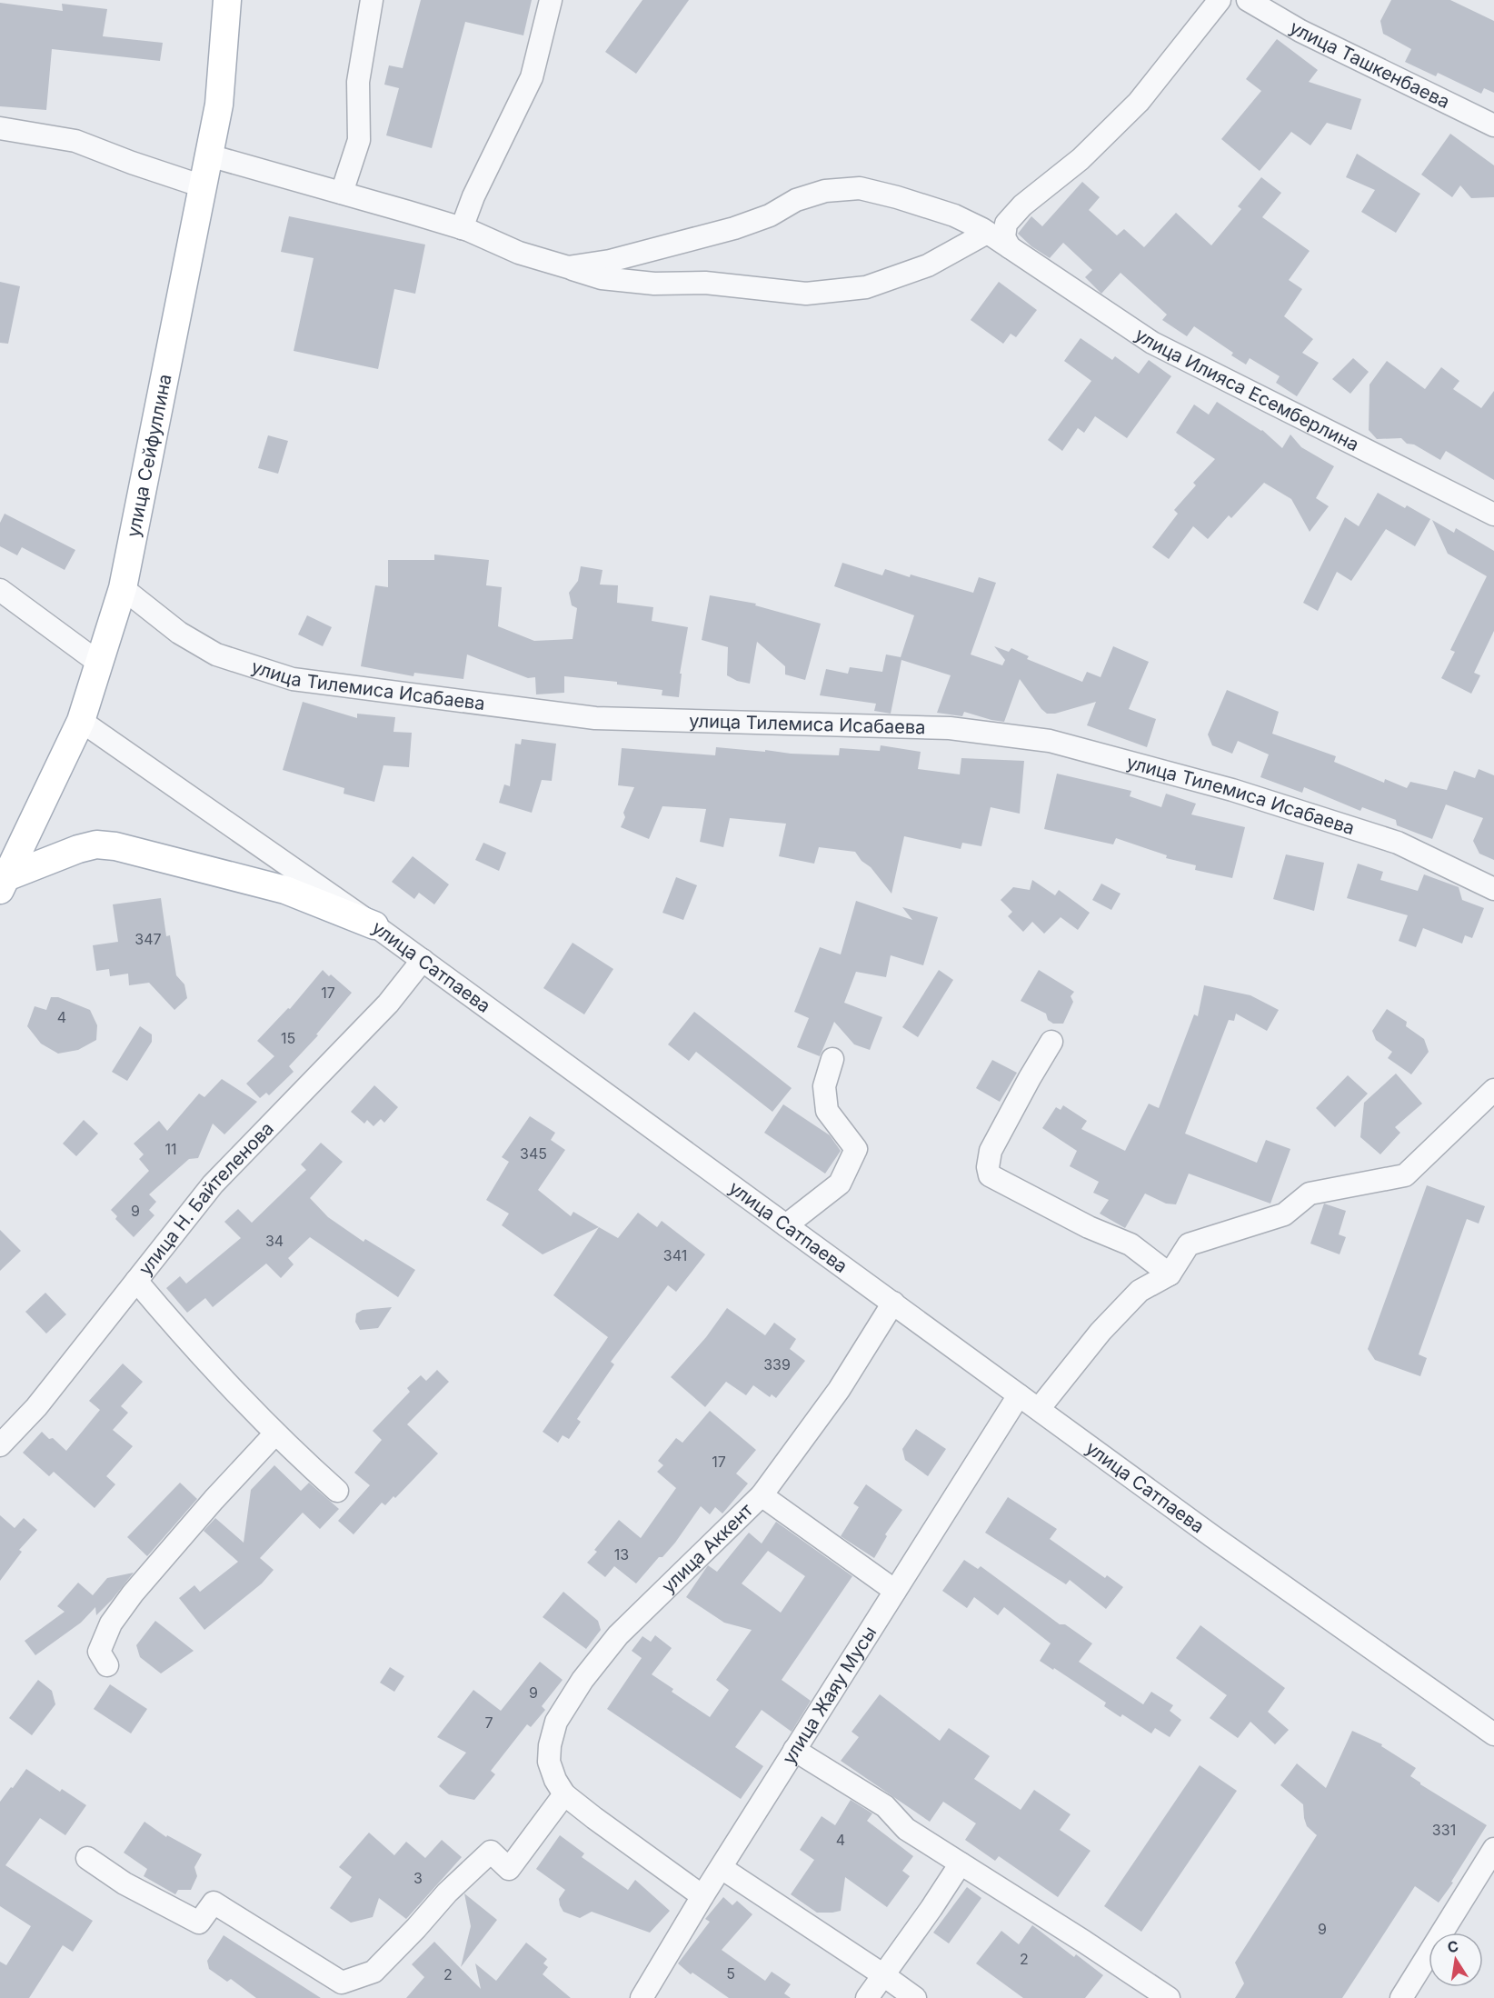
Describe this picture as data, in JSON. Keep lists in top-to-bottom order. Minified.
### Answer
{"streets":{"main road":["улица Сейфуллина"],"street":["улица Ташкенбаева","улица Илияса Есемберлина","улица Тилемиса Исабаева","улица Сатпаева","улица Н. Байтеленова","улица Аккент","улица Жаяу Мусы"]},"crossings":[["улица Сейфуллина","улица Тилемиса Исабаева"],["улица Сейфуллина","улица Сатпаева"],["улица Сатпаева","улица Н. Байтеленова"],["улица Сатпаева","улица Аккент"],["улица Сатпаева","улица Жаяу Мусы"]],"house_numbers":["347","17","4","15","11","345","9","34","341","339","17","13","9","7","331","4","3","9","2","5","2"],"north":"top"}
